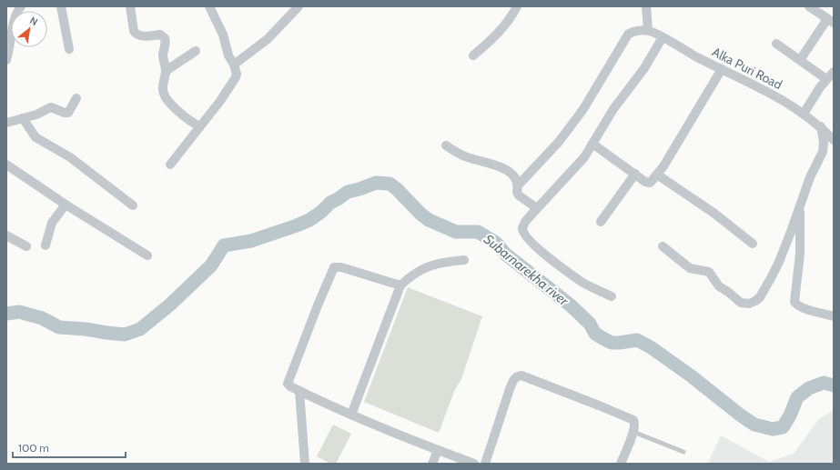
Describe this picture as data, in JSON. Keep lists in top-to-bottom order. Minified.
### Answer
{"streets":{"street":["Alka Puri Road"]},"water":["Subarnarekha river"],"scale_bar":"100 m","north":"top right"}
